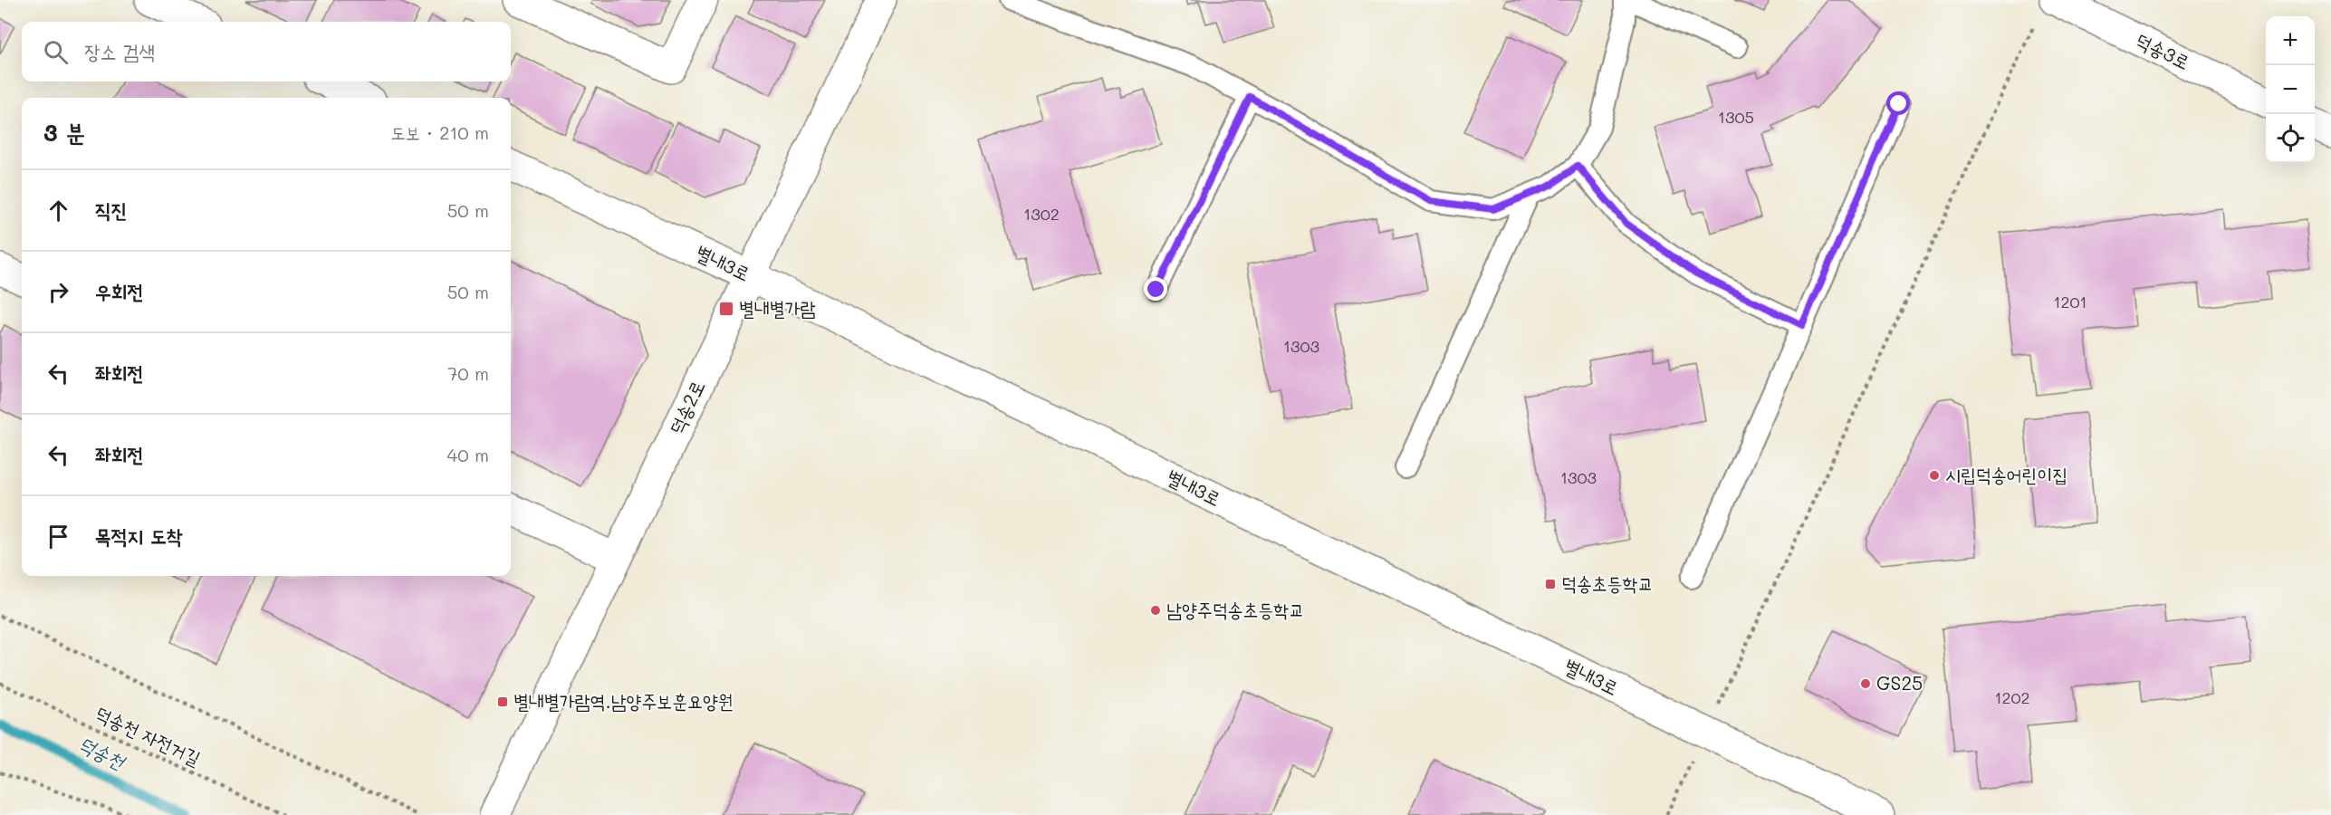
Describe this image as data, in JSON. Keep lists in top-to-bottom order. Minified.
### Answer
{"streets":{"street":["덕송3로","별내3로","덕송2로"],"path":["덕송천 자전거길"]},"crossings":[["별내3로","덕송2로"]],"water":["덕송천"],"places":{"transit":["별내별가람","덕송초등학교","별내별가람역.남양주보훈요양원"],"other":["시립덕송어린이집","남양주덕송초등학교","GS25"]},"house_numbers":["1305","1302","1201","1303","1303","1202"],"page":{"map_buttons":["+","−"],"search":"장소 검색","heading":["3 분","도보 · 210 m"],"list":[["직진","50 m"],["우회전","50 m"],["좌회전","70 m"],["좌회전","40 m"],"목적지 도착"]}}
